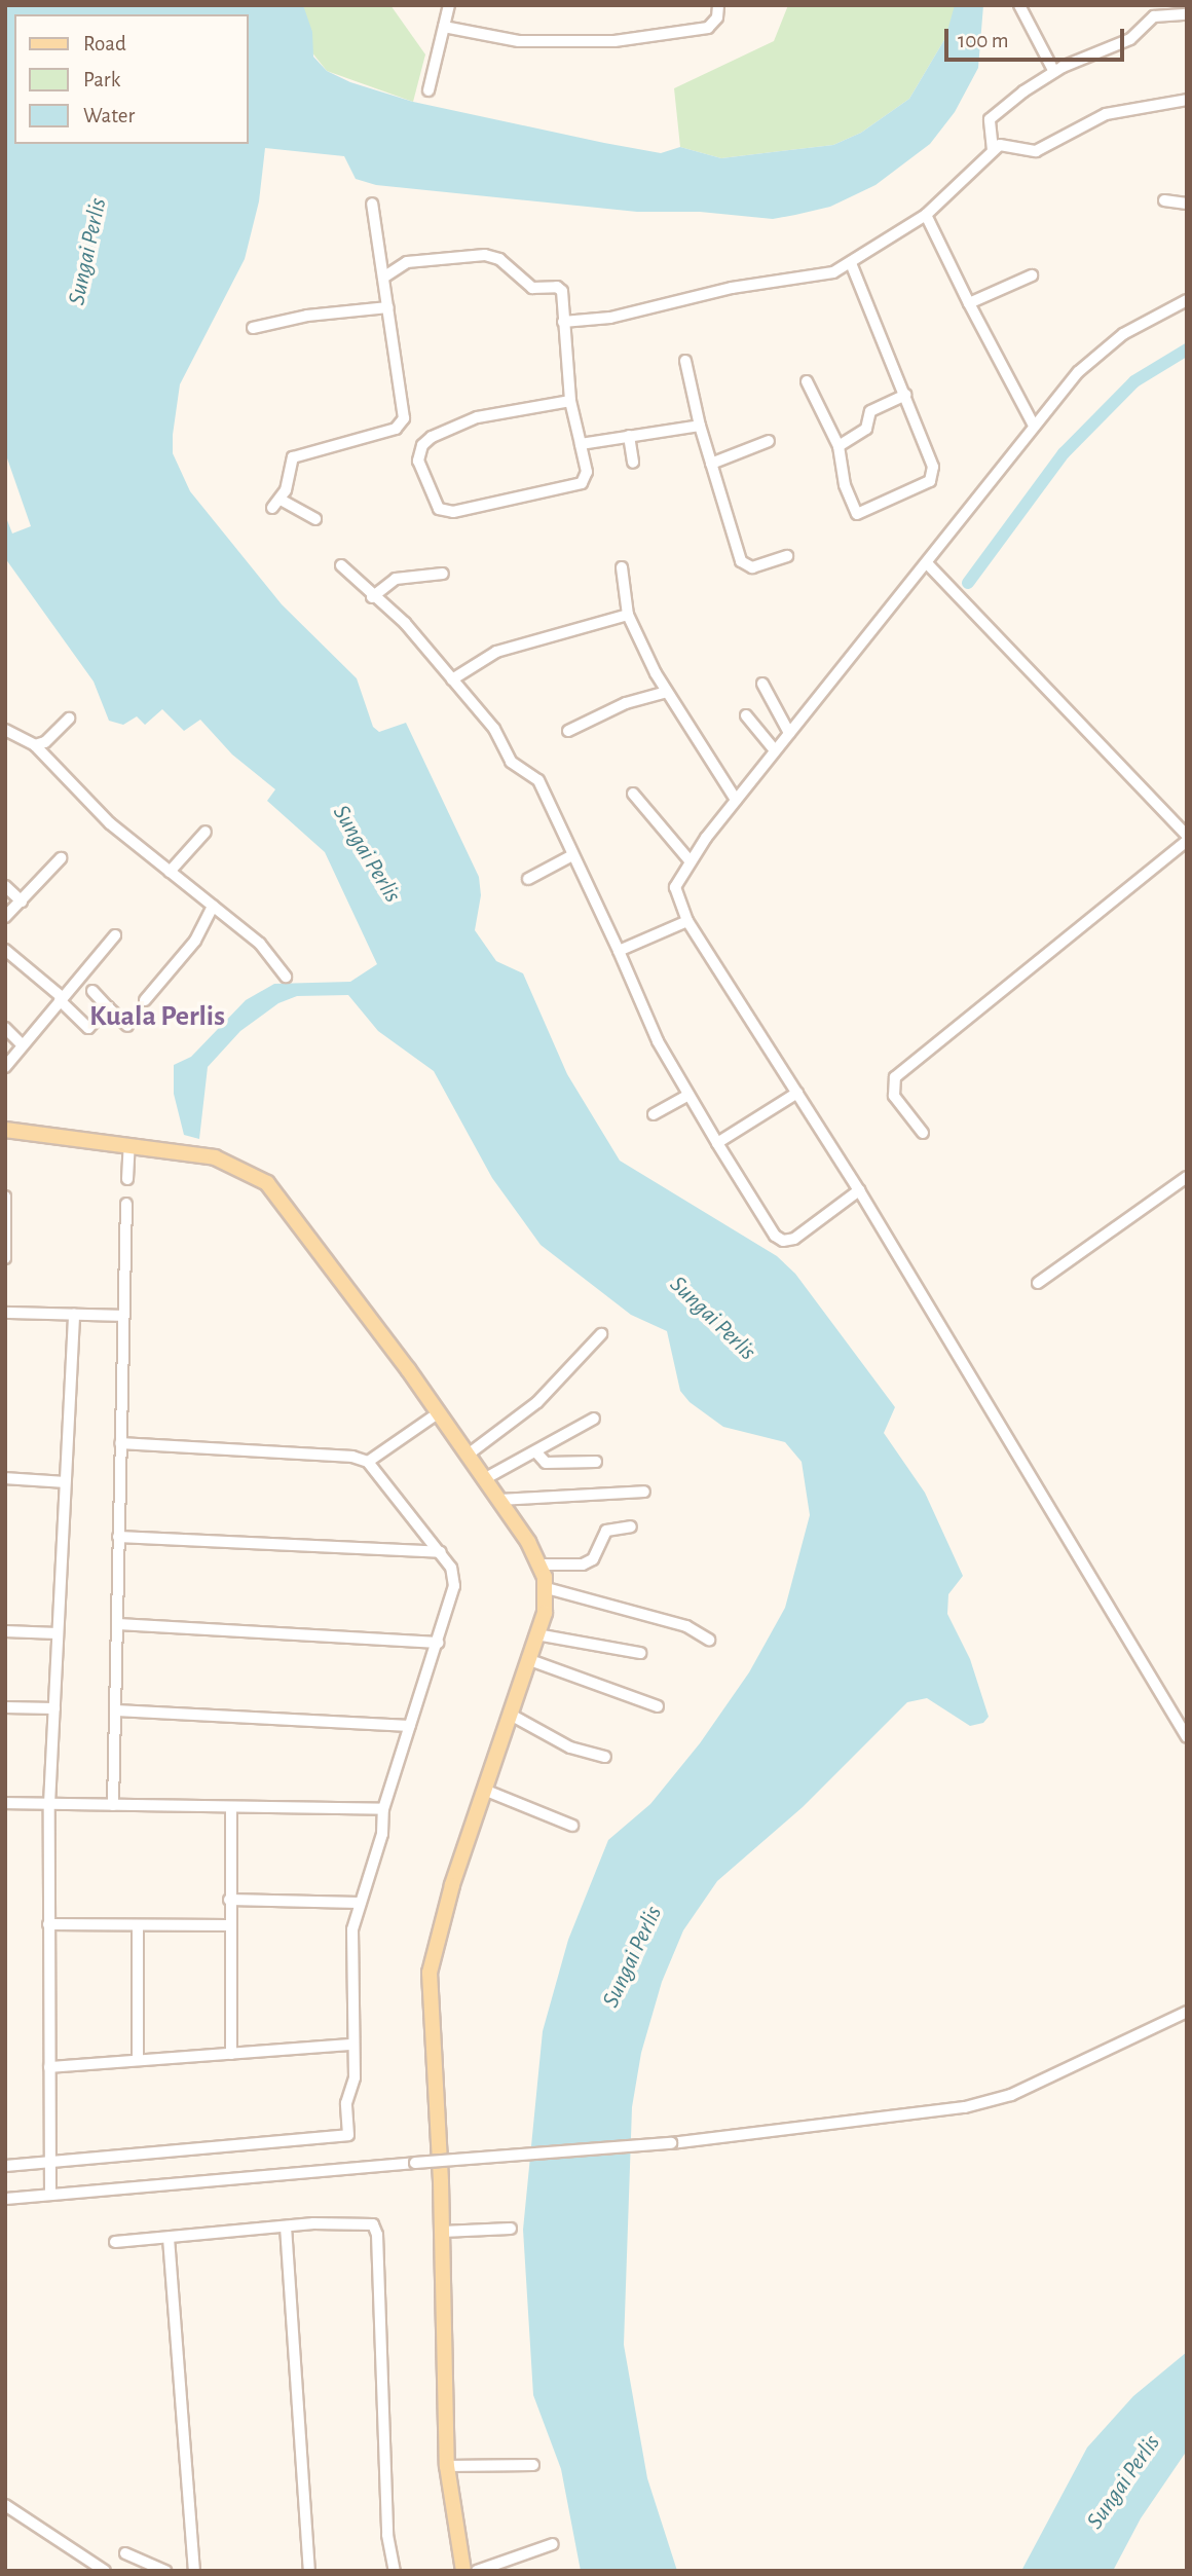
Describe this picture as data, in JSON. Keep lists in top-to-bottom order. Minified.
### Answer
{"districts":["Kuala Perlis"],"water":["Sungai Perlis"],"legend":["Road","Park","Water"],"scale_bar":"100 m"}
